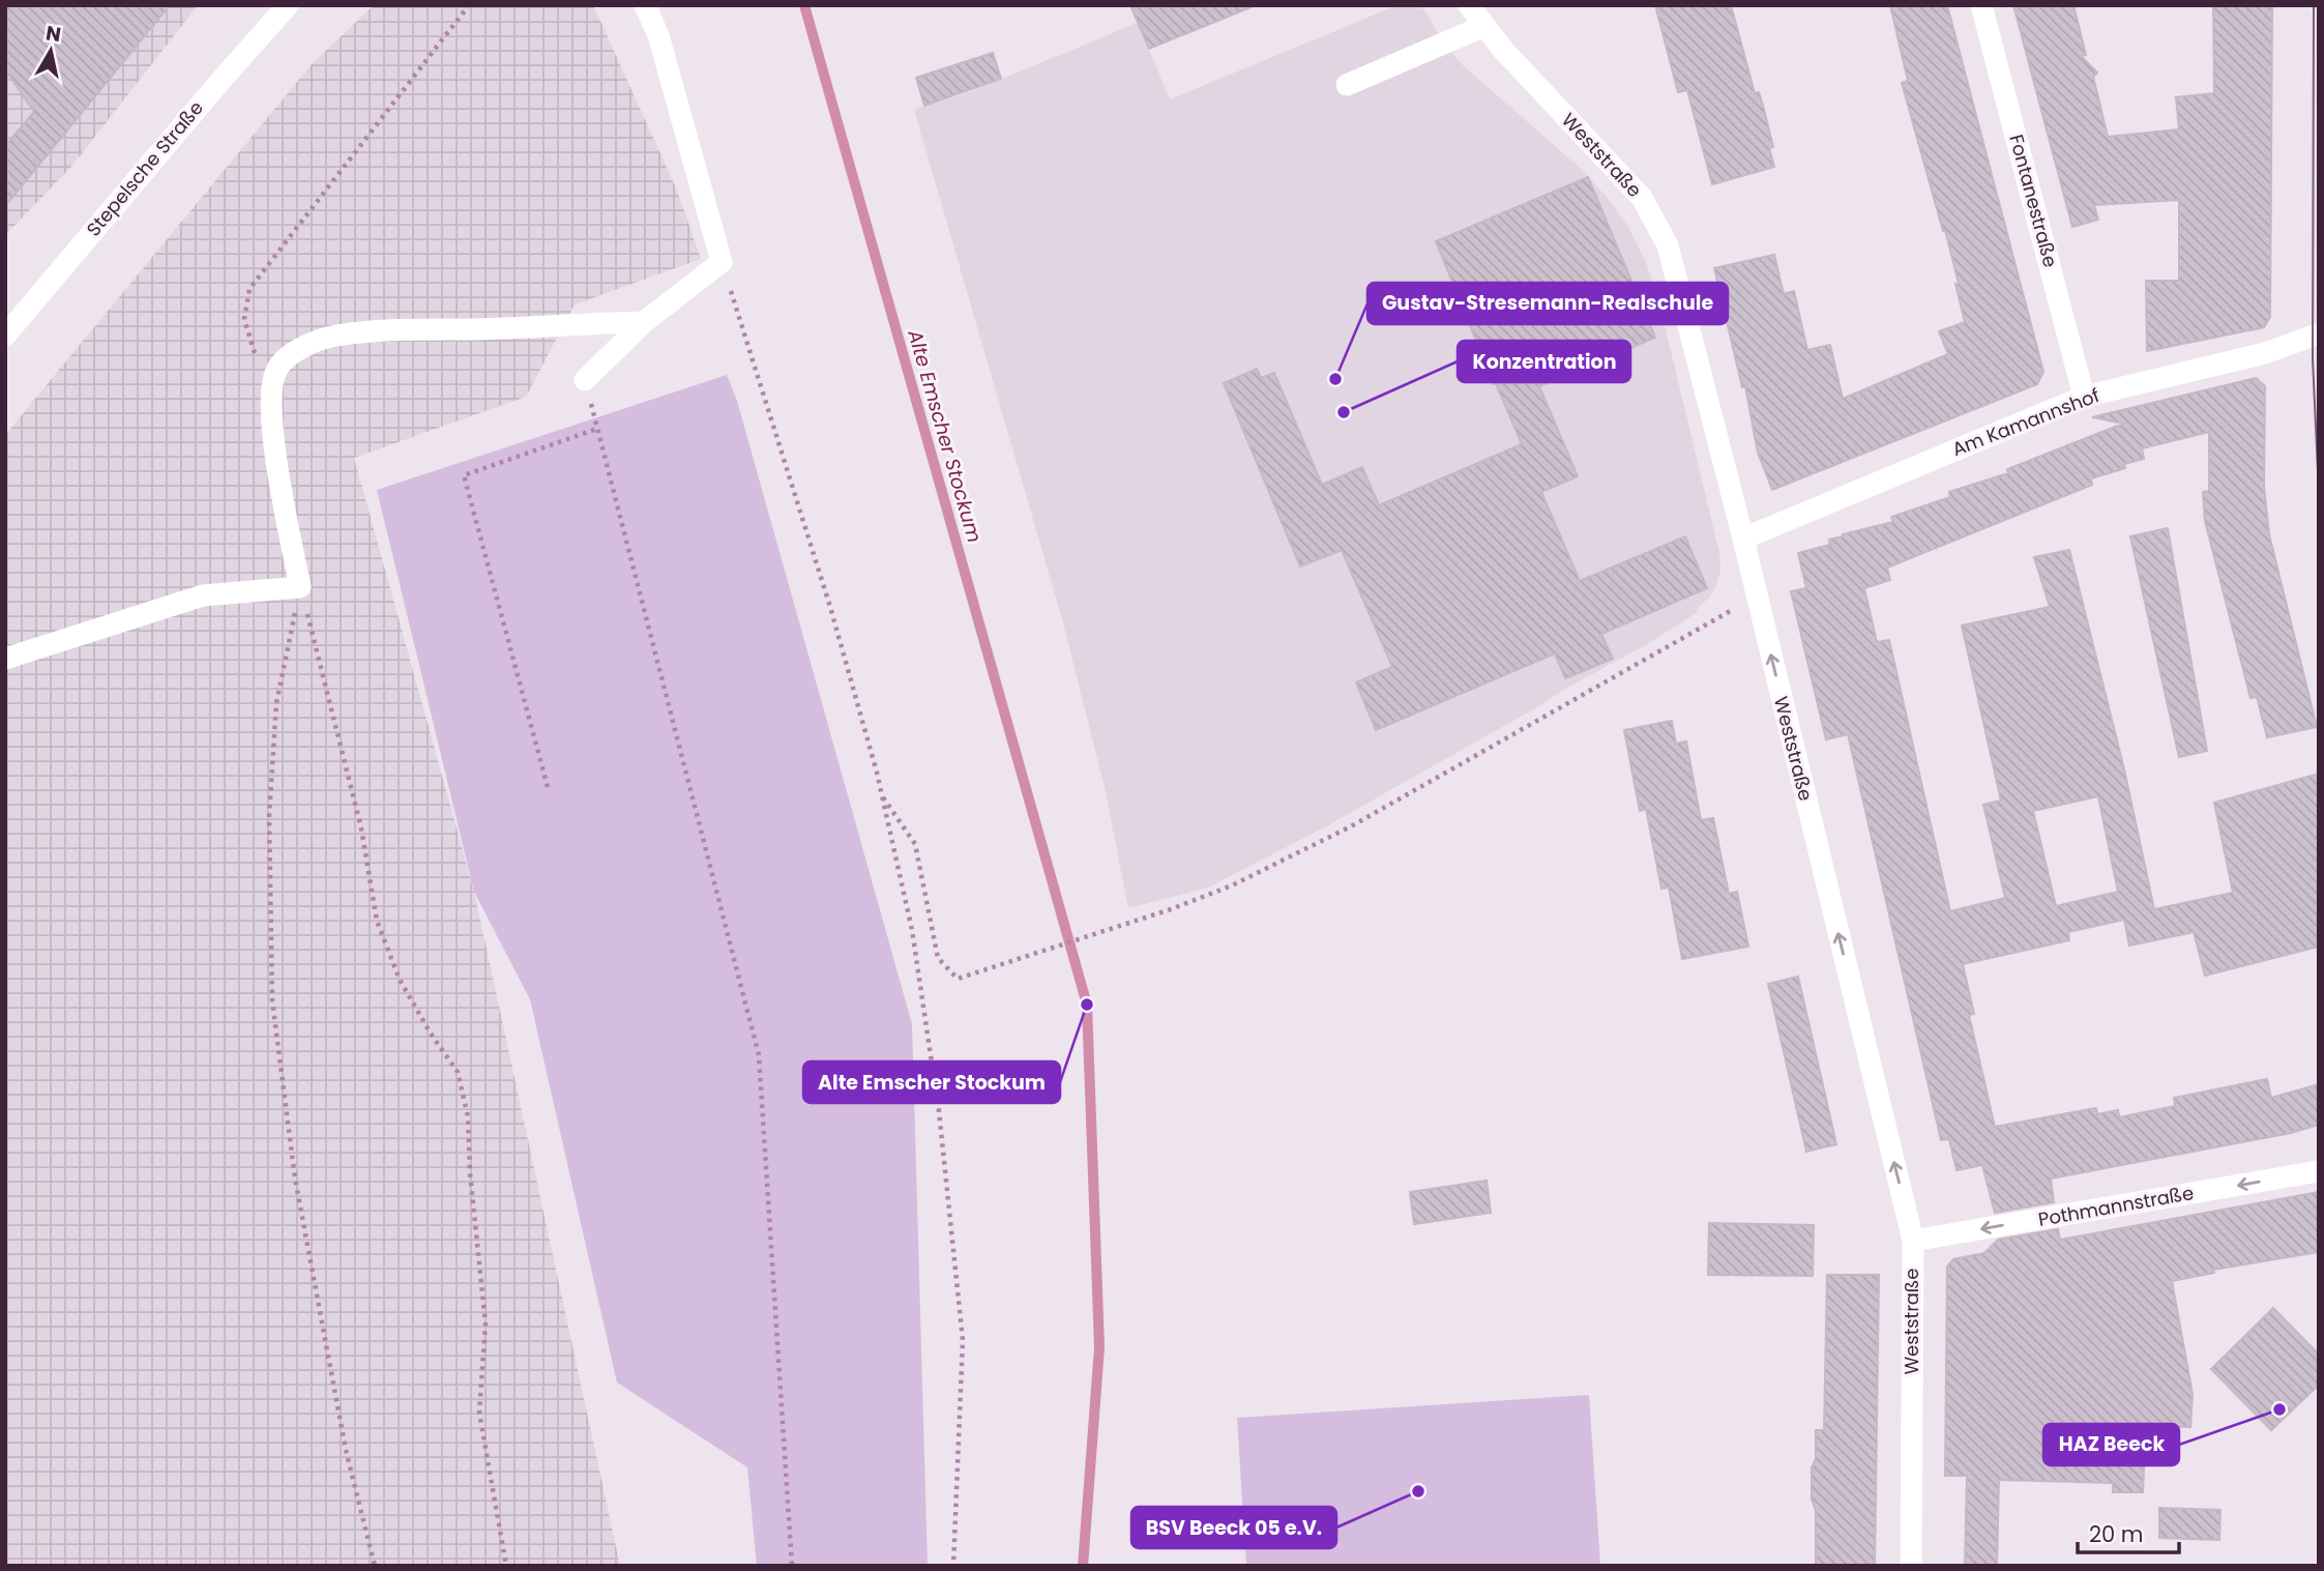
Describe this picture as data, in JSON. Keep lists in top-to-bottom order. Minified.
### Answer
{"streets":{"street":["Weststraße","Stepelsche Straße","Fontanestraße","Am Kamannshof","Pothmannstraße"]},"crossings":[["Weststraße","Am Kamannshof"],["Weststraße","Pothmannstraße"],["Fontanestraße","Am Kamannshof"]],"one_way":["Weststraße","Pothmannstraße"],"water":["Alte Emscher Stockum"],"places":["Gustav-Stresemann-Realschule","Konzentration","Alte Emscher Stockum","HAZ Beeck","BSV Beeck 05 e.V."],"scale_bar":"20 m","north":"top"}
